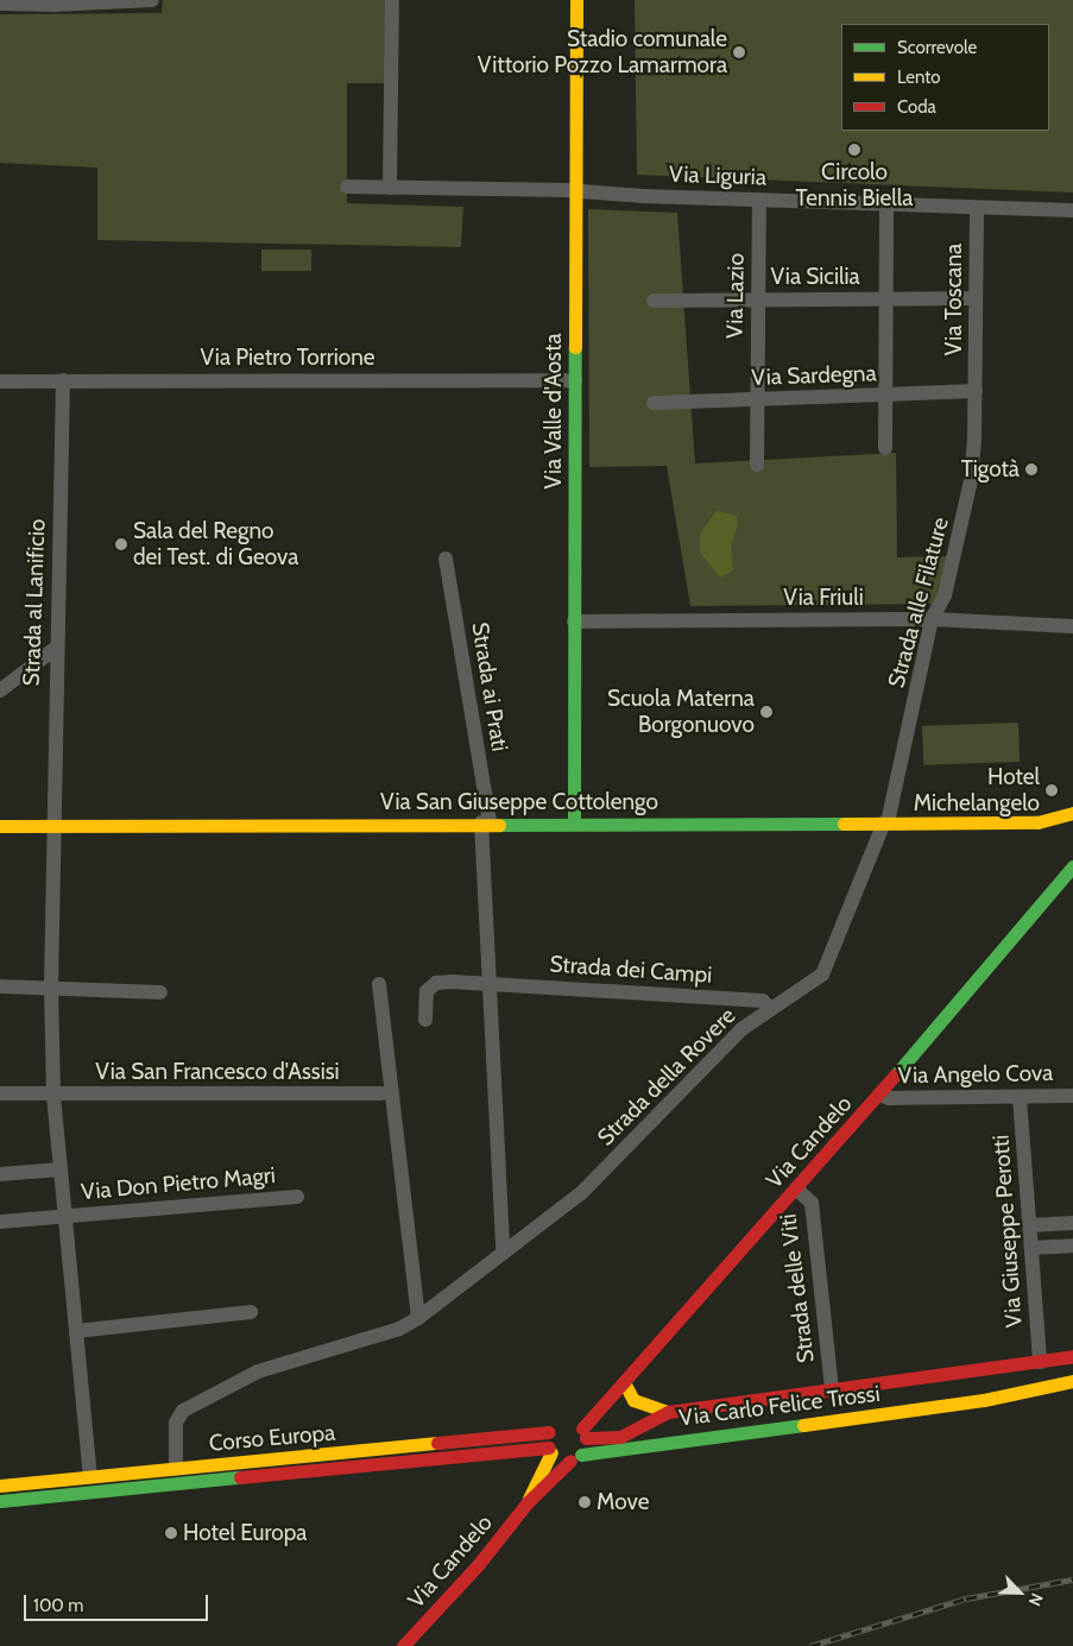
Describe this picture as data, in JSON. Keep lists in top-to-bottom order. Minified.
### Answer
{"streets":{"street":["Via Liguria","Via Sicilia","Via Lazio","Via Toscana","Via Pietro Torrione","Via Sardegna","Via Valle d'Aosta","Via Friuli","Strada al Lanificio","Strada alle Filature","Strada ai Prati","Via San Giuseppe Cottolengo","Strada dei Campi","Via San Francesco d'Assisi","Via Angelo Cova","Strada della Rovere","Via Candelo","Via Don Pietro Magri","Via Giuseppe Perotti","Strada delle Viti","Via Carlo Felice Trossi","Corso Europa"]},"crossings":[["Via Liguria","Via Lazio"],["Via Liguria","Via Toscana"],["Via Liguria","Via Valle d'Aosta"],["Via Sicilia","Via Lazio"],["Via Sicilia","Via Toscana"],["Via Lazio","Via Sardegna"],["Via Toscana","Via Sardegna"],["Via Toscana","Strada alle Filature"],["Via Pietro Torrione","Via Valle d'Aosta"],["Via Pietro Torrione","Strada al Lanificio"],["Via Sardegna","Strada alle Filature"],["Via Valle d'Aosta","Via Friuli"],["Via Valle d'Aosta","Via San Giuseppe Cottolengo"],["Via Friuli","Strada alle Filature"],["Strada al Lanificio","Via San Giuseppe Cottolengo"],["Strada al Lanificio","Via San Francesco d'Assisi"],["Strada al Lanificio","Via Don Pietro Magri"],["Strada al Lanificio","Corso Europa"],["Strada alle Filature","Via San Giuseppe Cottolengo"],["Strada alle Filature","Strada della Rovere"],["Strada ai Prati","Via San Giuseppe Cottolengo"],["Via San Giuseppe Cottolengo","Strada della Rovere"],["Strada dei Campi","Strada della Rovere"],["Via Angelo Cova","Via Candelo"],["Via Angelo Cova","Via Giuseppe Perotti"],["Strada della Rovere","Corso Europa"],["Via Candelo","Strada delle Viti"],["Via Candelo","Via Carlo Felice Trossi"],["Via Candelo","Corso Europa"],["Via Giuseppe Perotti","Via Carlo Felice Trossi"],["Strada delle Viti","Via Carlo Felice Trossi"],["Via Carlo Felice Trossi","Corso Europa"]],"places":["Stadio comunale Vittorio Pozzo Lamarmora","Circolo Tennis Biella","Tigotà","Sala del Regno dei Test. di Geova","Scuola Materna Borgonuovo","Hotel Michelangelo","Move","Hotel Europa"],"legend":["Scorrevole","Lento","Coda"],"scale_bar":"100 m","north":"bottom right"}
